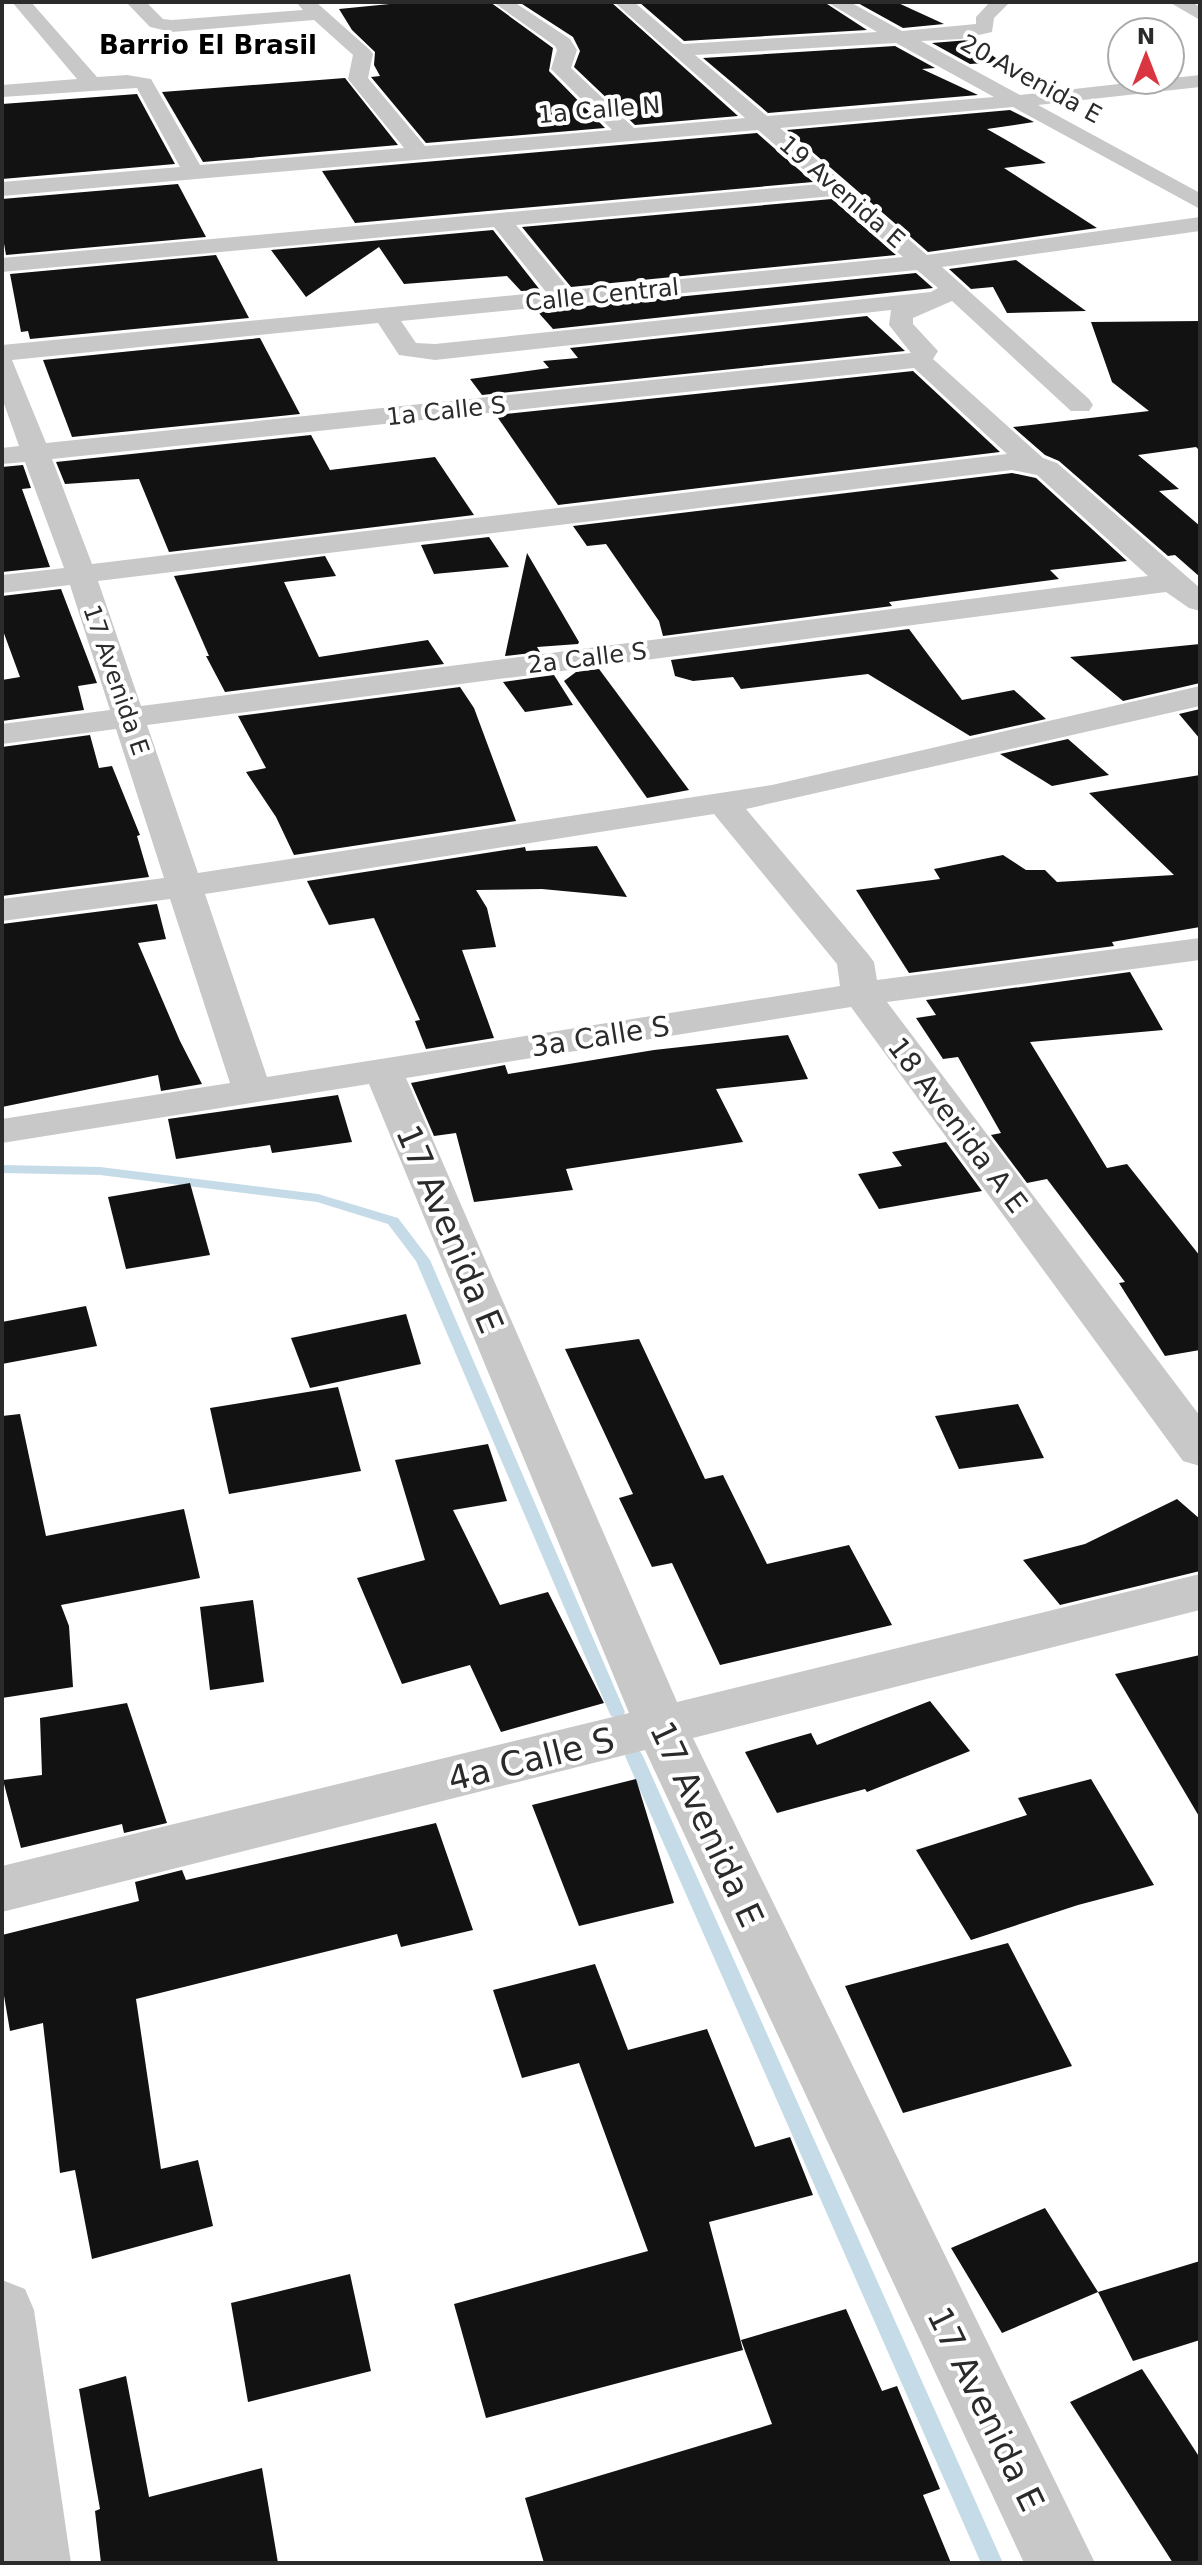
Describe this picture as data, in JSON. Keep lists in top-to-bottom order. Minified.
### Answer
{"streets":{"street":["20 Avenida E","1a Calle N","19 Avenida E","Calle Central","1a Calle S","2a Calle S","17 Avenida E","3a Calle S","18 Avenida A E","4a Calle S"]},"crossings":[["20 Avenida E","1a Calle N"],["1a Calle N","19 Avenida E"],["19 Avenida E","Calle Central"],["1a Calle S","17 Avenida E"],["2a Calle S","17 Avenida E"],["17 Avenida E","3a Calle S"],["17 Avenida E","4a Calle S"],["3a Calle S","18 Avenida A E"]],"districts":["Barrio El Brasil"],"north":"top"}
